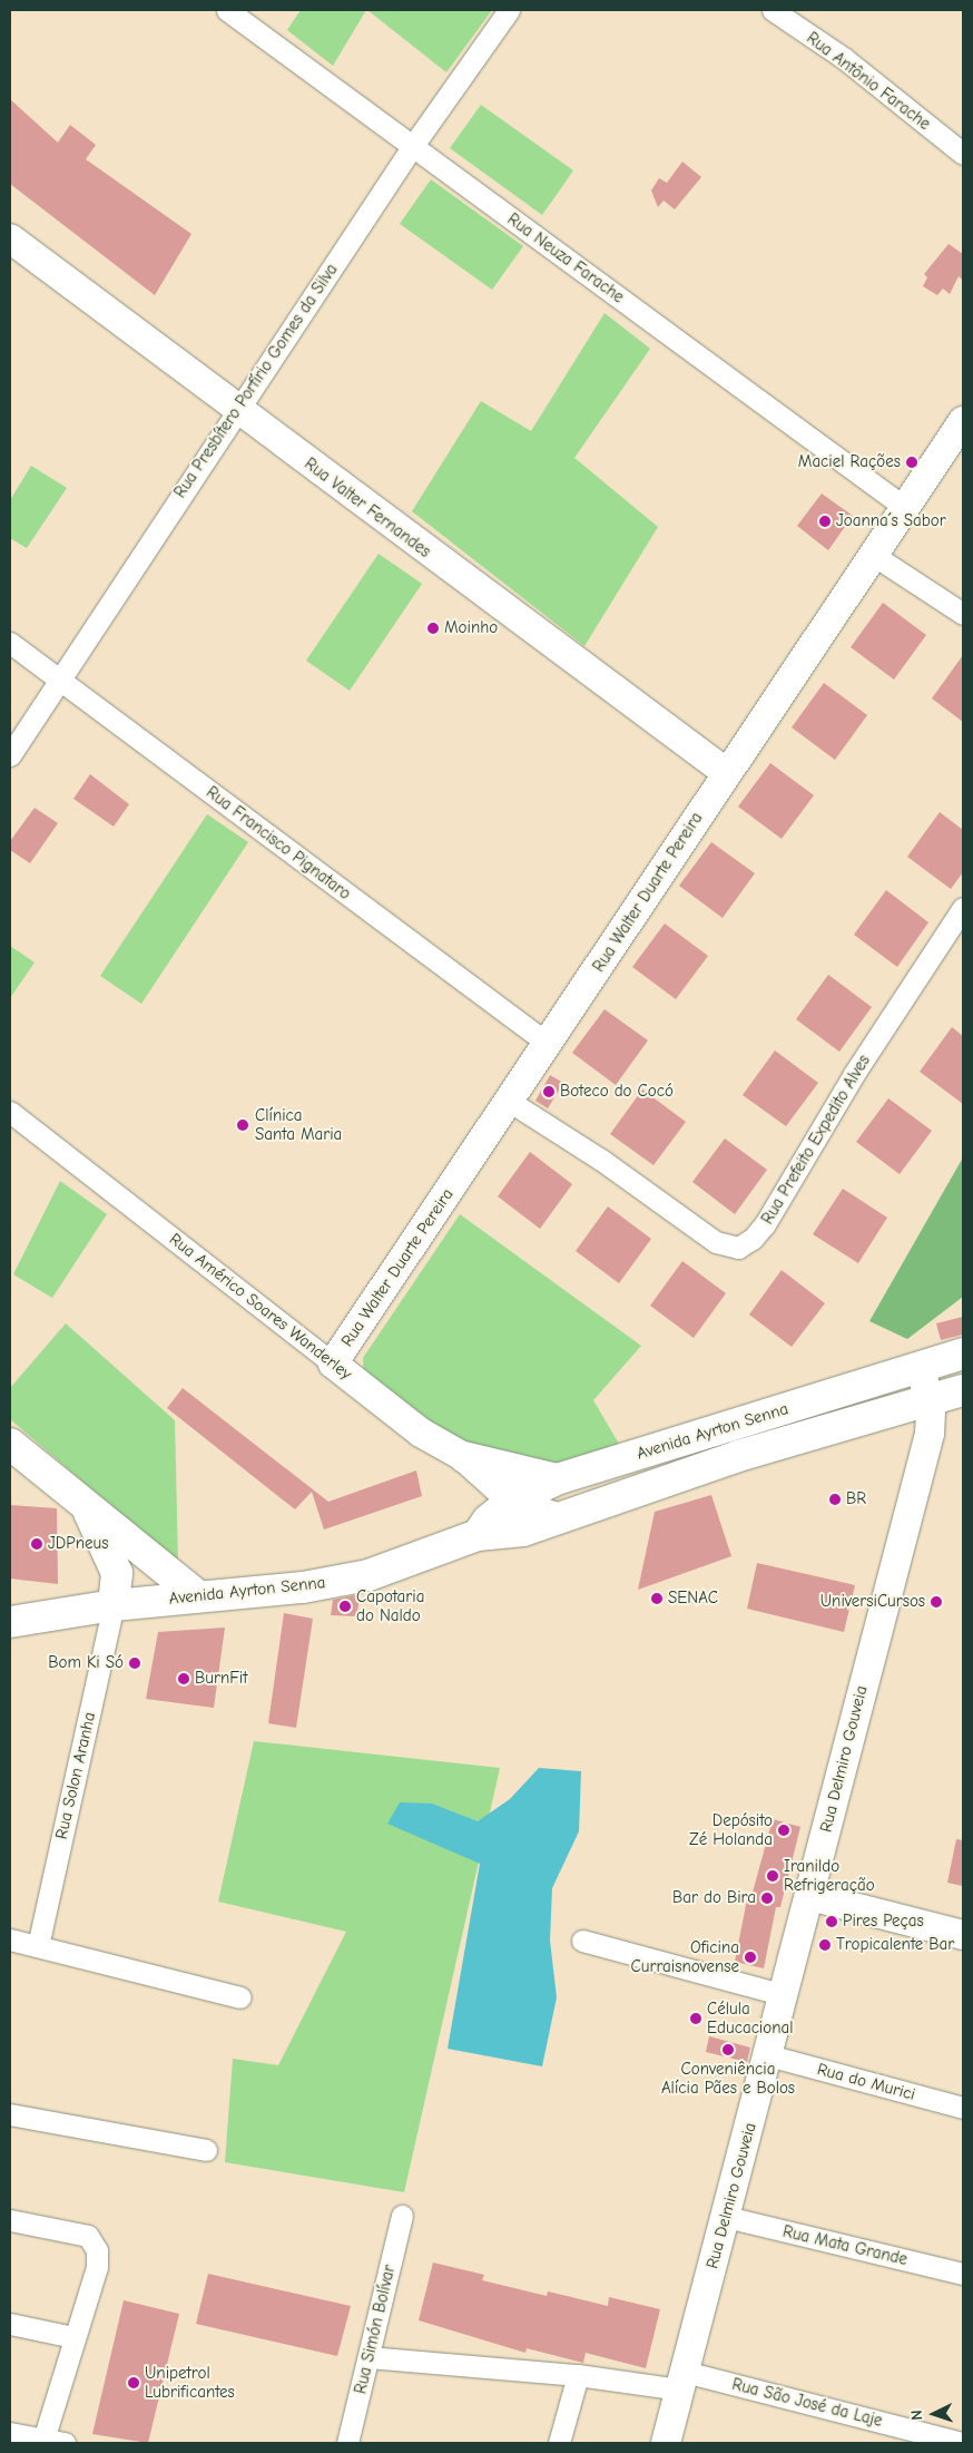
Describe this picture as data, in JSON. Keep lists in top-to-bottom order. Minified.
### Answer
{"streets":{"main road":["Rua Valter Fernandes","Rua Walter Duarte Pereira","Rua Américo Soares Wanderley","Avenida Ayrton Senna","Rua Delmiro Gouveia"],"street":["Rua Antônio Farache","Rua Neuza Farache","Rua Presbítero Porfírio Gomes da Silva","Rua Francisco Pignataro","Rua Prefeito Expedito Alves","Rua Solon Aranha","Rua do Murici","Rua Mata Grande","Rua Simón Bolívar","Rua São José da Laje"]},"crossings":[["Rua Neuza Farache","Rua Presbítero Porfírio Gomes da Silva"],["Rua Neuza Farache","Rua Walter Duarte Pereira"],["Rua Presbítero Porfírio Gomes da Silva","Rua Valter Fernandes"],["Rua Presbítero Porfírio Gomes da Silva","Rua Francisco Pignataro"],["Rua Valter Fernandes","Rua Walter Duarte Pereira"],["Rua Francisco Pignataro","Rua Walter Duarte Pereira"],["Rua Walter Duarte Pereira","Rua Prefeito Expedito Alves"],["Rua Walter Duarte Pereira","Rua Américo Soares Wanderley"],["Rua Américo Soares Wanderley","Avenida Ayrton Senna"],["Avenida Ayrton Senna","Rua Delmiro Gouveia"],["Avenida Ayrton Senna","Rua Solon Aranha"],["Rua Delmiro Gouveia","Rua do Murici"],["Rua Delmiro Gouveia","Rua Mata Grande"],["Rua Delmiro Gouveia","Rua São José da Laje"],["Rua Simón Bolívar","Rua São José da Laje"]],"places":["Maciel Rações","Joanna´s Sabor","Moinho","Boteco do Cocó","Clínica Santa Maria","BR","JDPneus","SENAC","UniversiCursos","Capotaria do Naldo","Bom Ki Só","BurnFit","Depósito Zé Holanda","Iranildo Refrigeração","Bar do Bira","Pires Peças","Tropicalente Bar","Oficina Curraisnovense","Célula Educacional","Conveniência Alícia Pães e Bolos","Unipetrol Lubrificantes"],"north":"left"}
